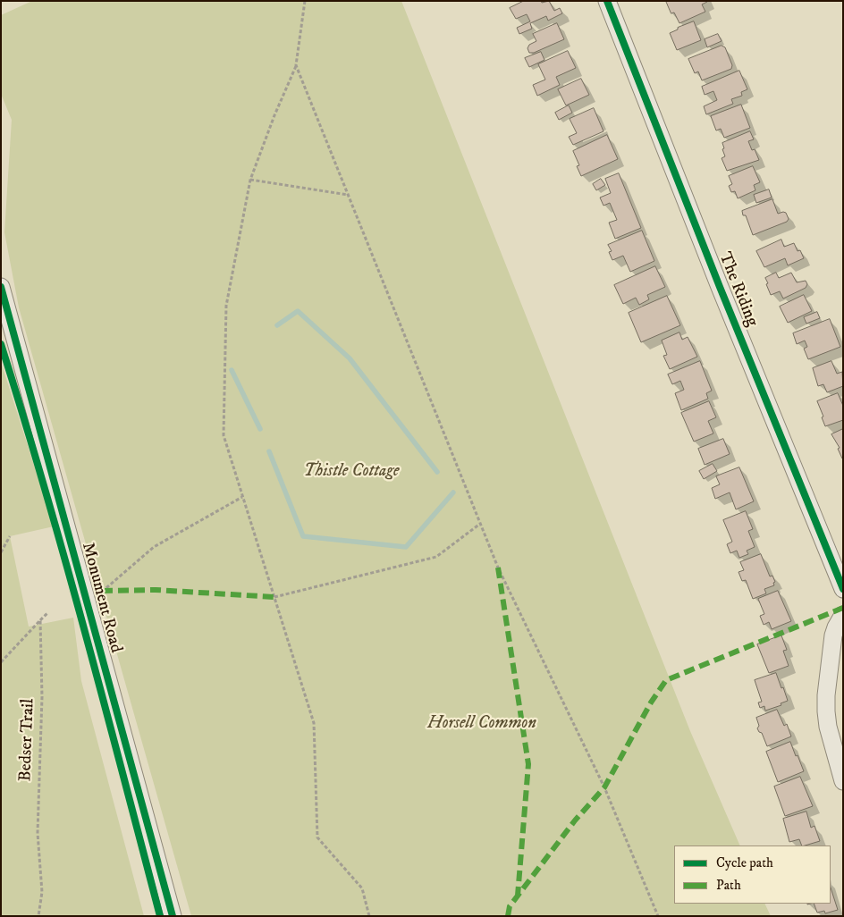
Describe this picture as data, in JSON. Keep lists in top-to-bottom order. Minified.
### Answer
{"streets":{"street":["The Riding","Monument Road"],"path":["Bedser Trail"]},"parks":["Thistle Cottage","Horsell Common"],"legend":["Cycle path","Path"]}
